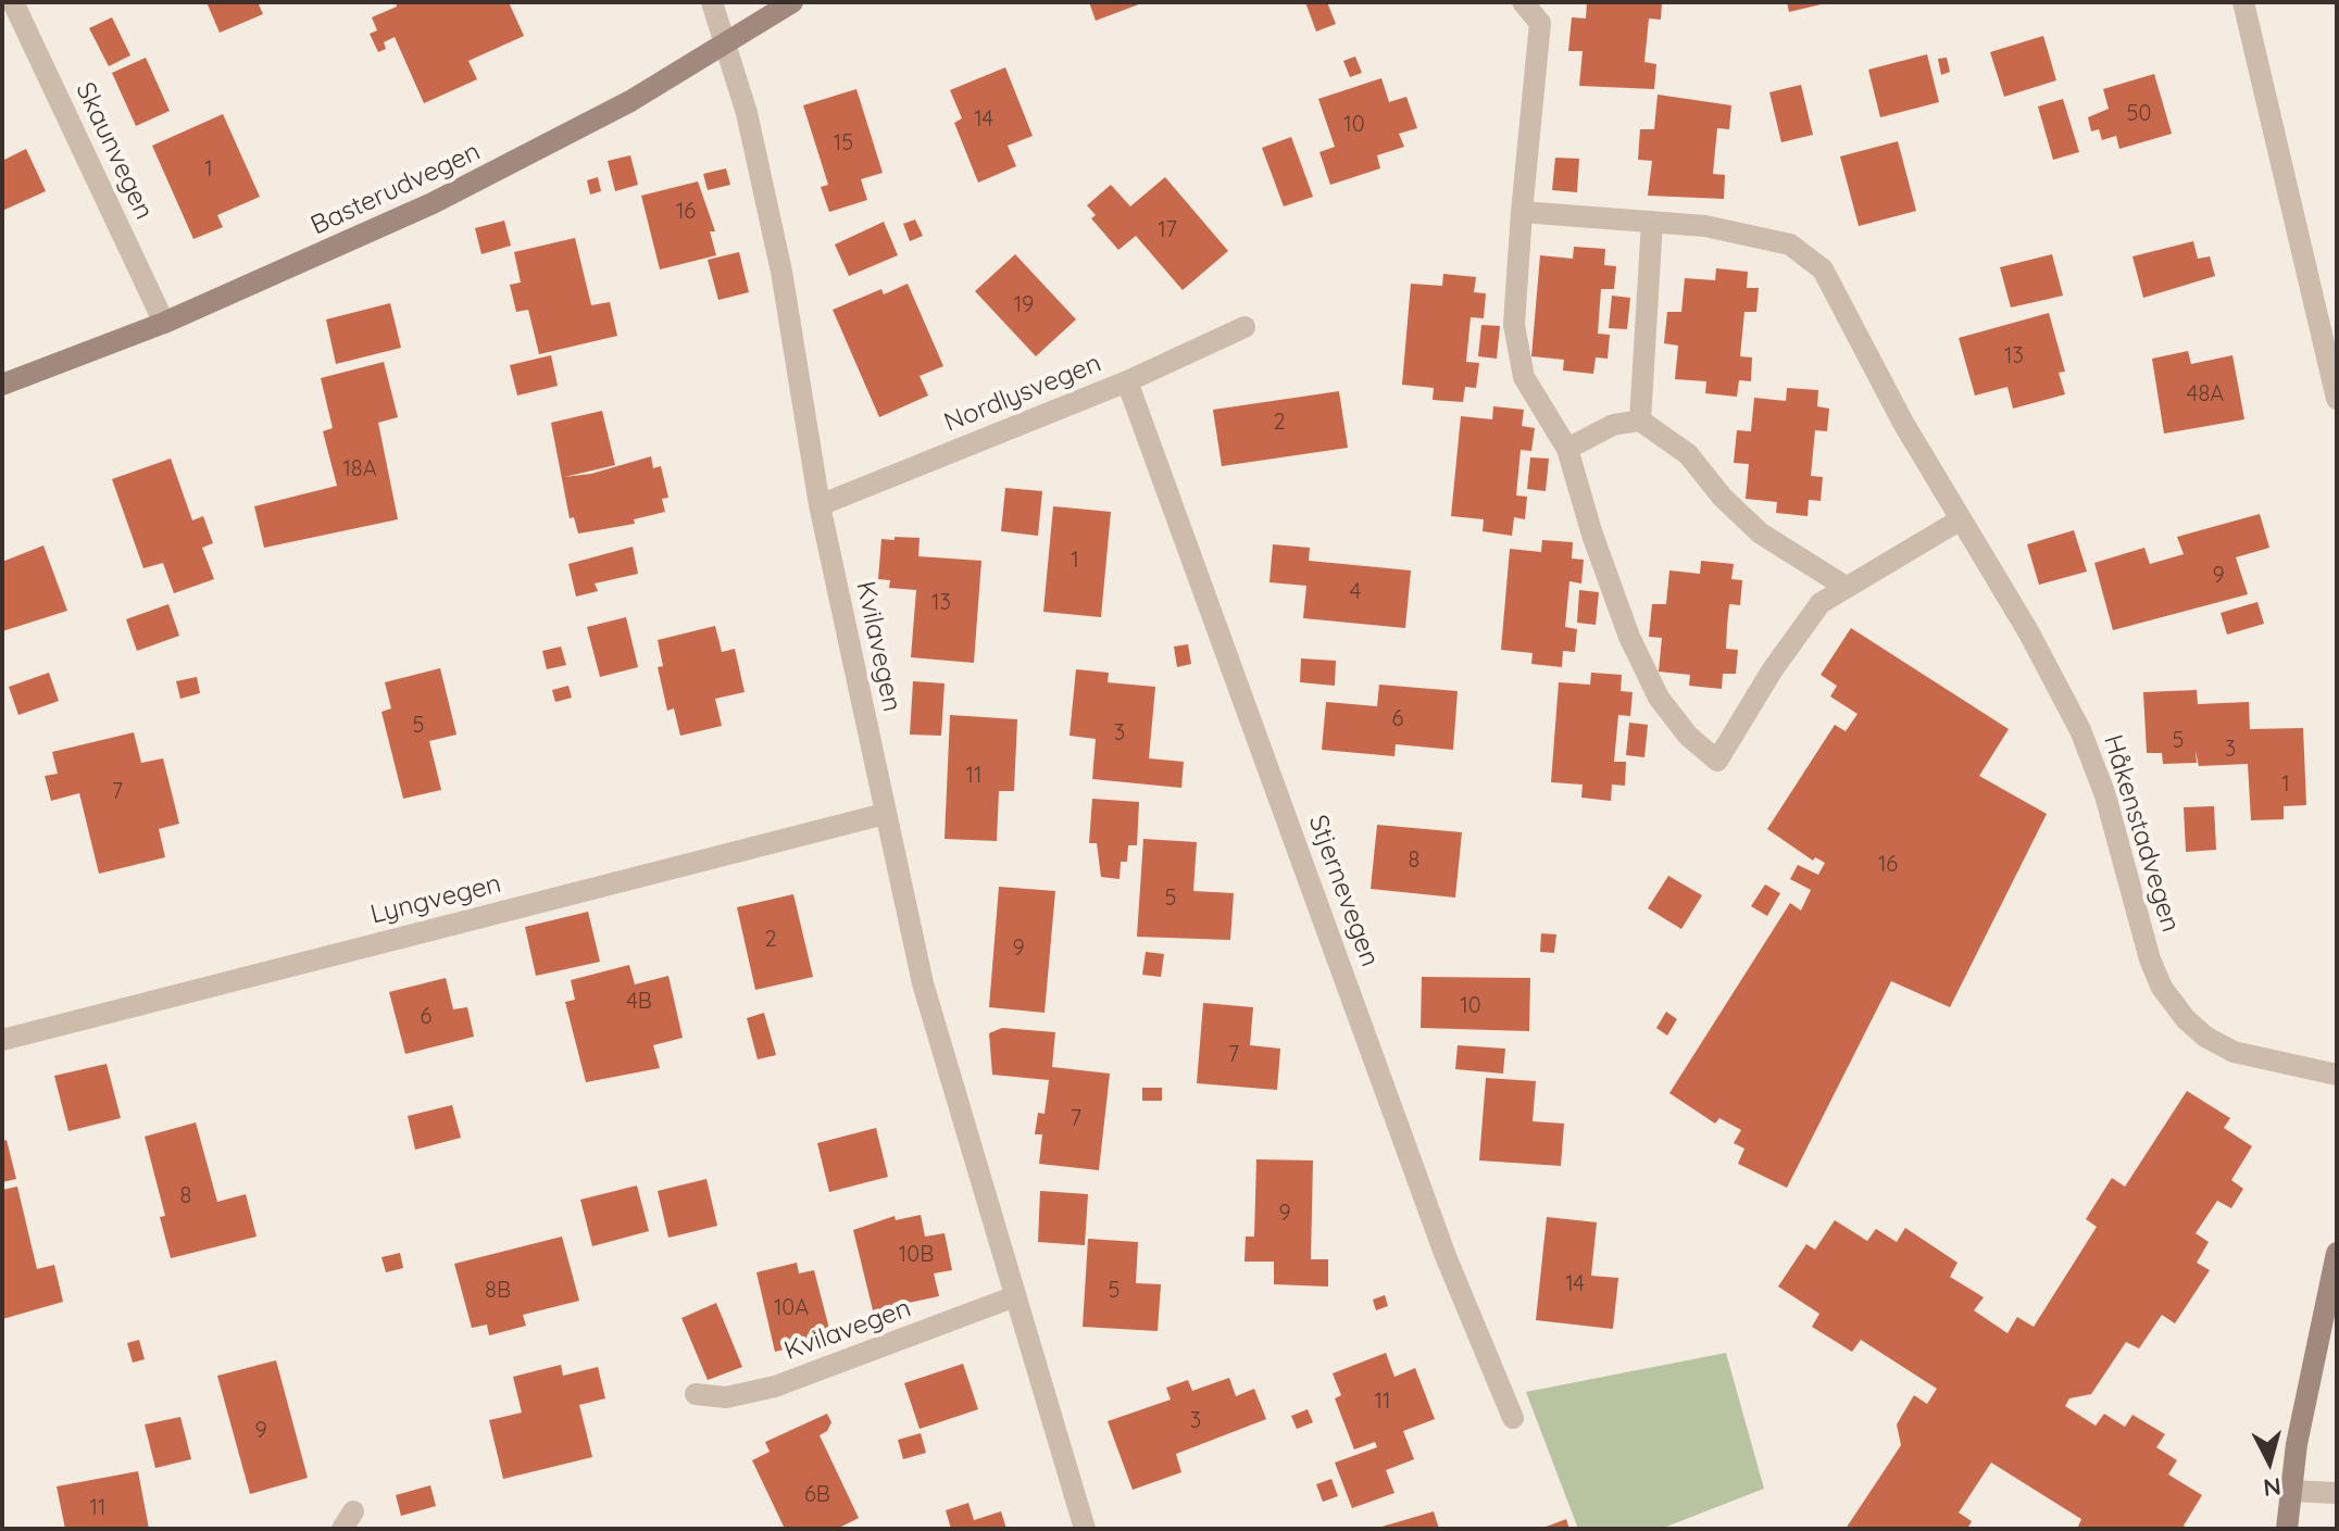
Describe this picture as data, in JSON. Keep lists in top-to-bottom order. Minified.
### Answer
{"streets":{"main road":["Basterudvegen"],"street":["Skaunvegen","Nordlysvegen","Kvilavegen","Håkenstadvegen","Stjernevegen","Lyngvegen"]},"crossings":[["Skaunvegen","Basterudvegen"],["Basterudvegen","Kvilavegen"],["Nordlysvegen","Kvilavegen"],["Nordlysvegen","Stjernevegen"],["Kvilavegen","Lyngvegen"]],"house_numbers":["50","14","10","15","1","16","17","19","13","48A","2","18A","1","9","4","13","6","5","3","5","3","11","1","7","8","16","5","2","9","4B","10","6","7","7","8","9","10B","14","8B","5","10A","11","3","9","6B","11"],"north":"bottom"}
